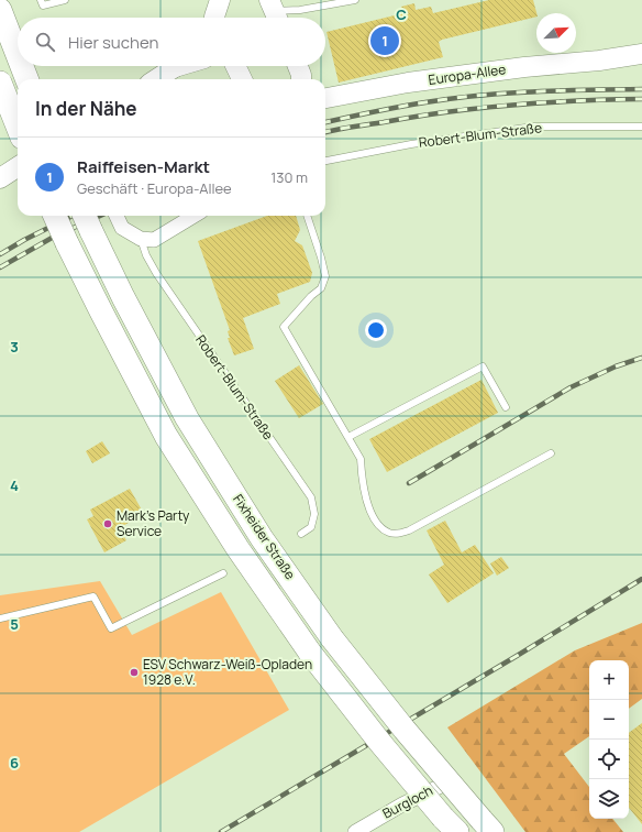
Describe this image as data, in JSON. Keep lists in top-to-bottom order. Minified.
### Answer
{"streets":{"highway":["Fixheider Straße"],"main road":["Europa-Allee"],"street":["Burgloch"],"lane":["Robert-Blum-Straße"]},"places":["Mark's Party Service","ESV Schwarz-Weiß-Opladen 1928 e.V."],"north":"top right","page":{"search":"Hier suchen","pins":"1","heading":"In der Nähe","list":[{"mark":"1","name":"Raiffeisen-Markt","note":"Geschäft · Europa-Allee","value":"130 m"}],"map_buttons":["+","−"]},"grid":{"columns":["C"],"rows":["3","4","5","6"]}}
